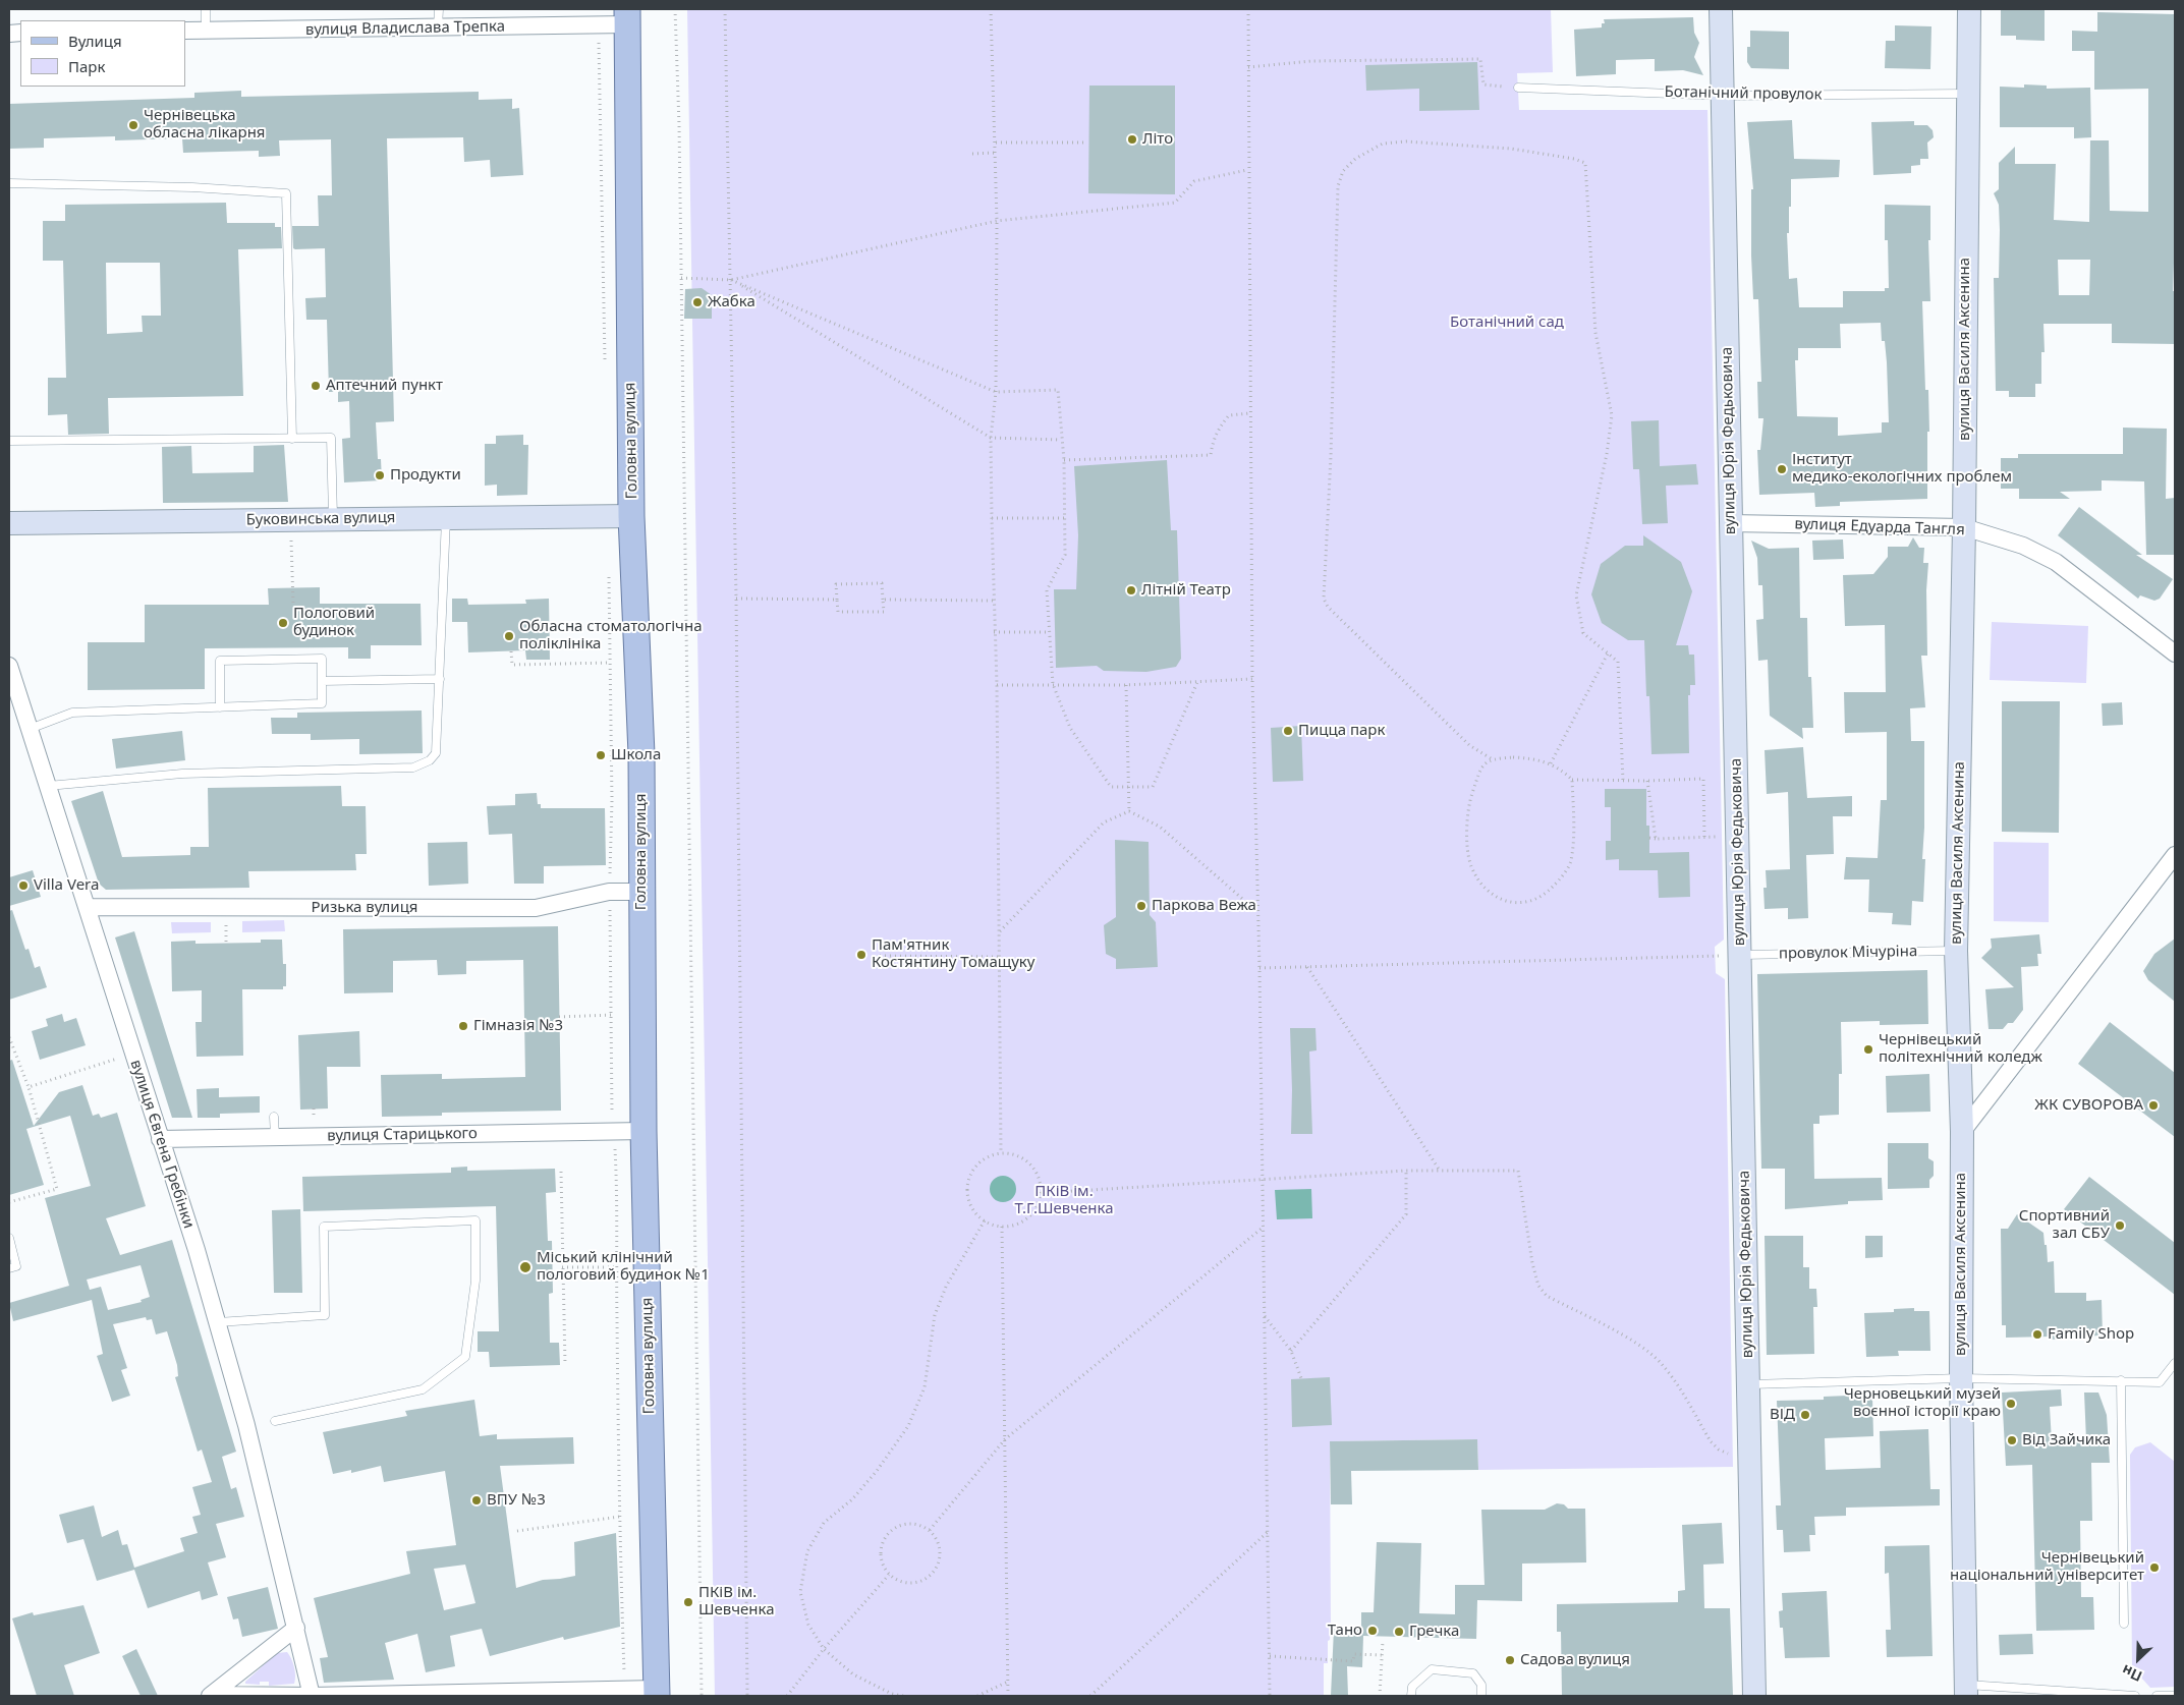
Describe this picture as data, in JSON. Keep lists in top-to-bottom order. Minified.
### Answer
{"streets":{"main road":["Головна вулиця"],"street":["вулиця Владислава Трепка","вулиця Василя Аксенина","вулиця Юрія Федьковича","Буковинська вулиця","вулиця Едуарда Тангля","Ризька вулиця","вулиця Старицького","вулиця Євгена Гребінки"],"lane":["Ботанічний провулок","провулок Мічуріна"]},"crossings":[["вулиця Владислава Трепка","Головна вулиця"],["Ботанічний провулок","вулиця Василя Аксенина"],["Ботанічний провулок","вулиця Юрія Федьковича"],["вулиця Василя Аксенина","вулиця Едуарда Тангля"],["вулиця Василя Аксенина","провулок Мічуріна"],["Головна вулиця","Буковинська вулиця"],["Головна вулиця","Ризька вулиця"],["Головна вулиця","вулиця Старицького"],["вулиця Юрія Федьковича","вулиця Едуарда Тангля"],["вулиця Юрія Федьковича","провулок Мічуріна"],["Ризька вулиця","вулиця Євгена Гребінки"],["вулиця Старицького","вулиця Євгена Гребінки"]],"parks":["Ботанічний сад","ПКіВ ім. Т.Г.Шевченка"],"places":["Чернівецька обласна лікарня","Літо","Жабка","Аптечний пункт","Інститут медико-екологічних проблем","Продукти","Літній Театр","Пологовий будинок","Обласна стоматологічна поліклініка","Пицца парк","Школа","Villa Vera","Паркова Вежа","Пам'ятник Костянтину Томащуку","Гімназія №3","Чернівецький політехнічний коледж","ЖК СУВОРОВА","Спортивний зал СБУ","Міський клінічний пологовий будинок №1","Family Shop","Черновецький музей воєнної історії краю","ВІД","Від Зайчика","ВПУ №3","Чернівецький національний університет","ПКіВ ім. Шевченка","Тано","Гречка","Садова вулиця"],"legend":["Вулиця","Парк"],"north":"bottom left"}
